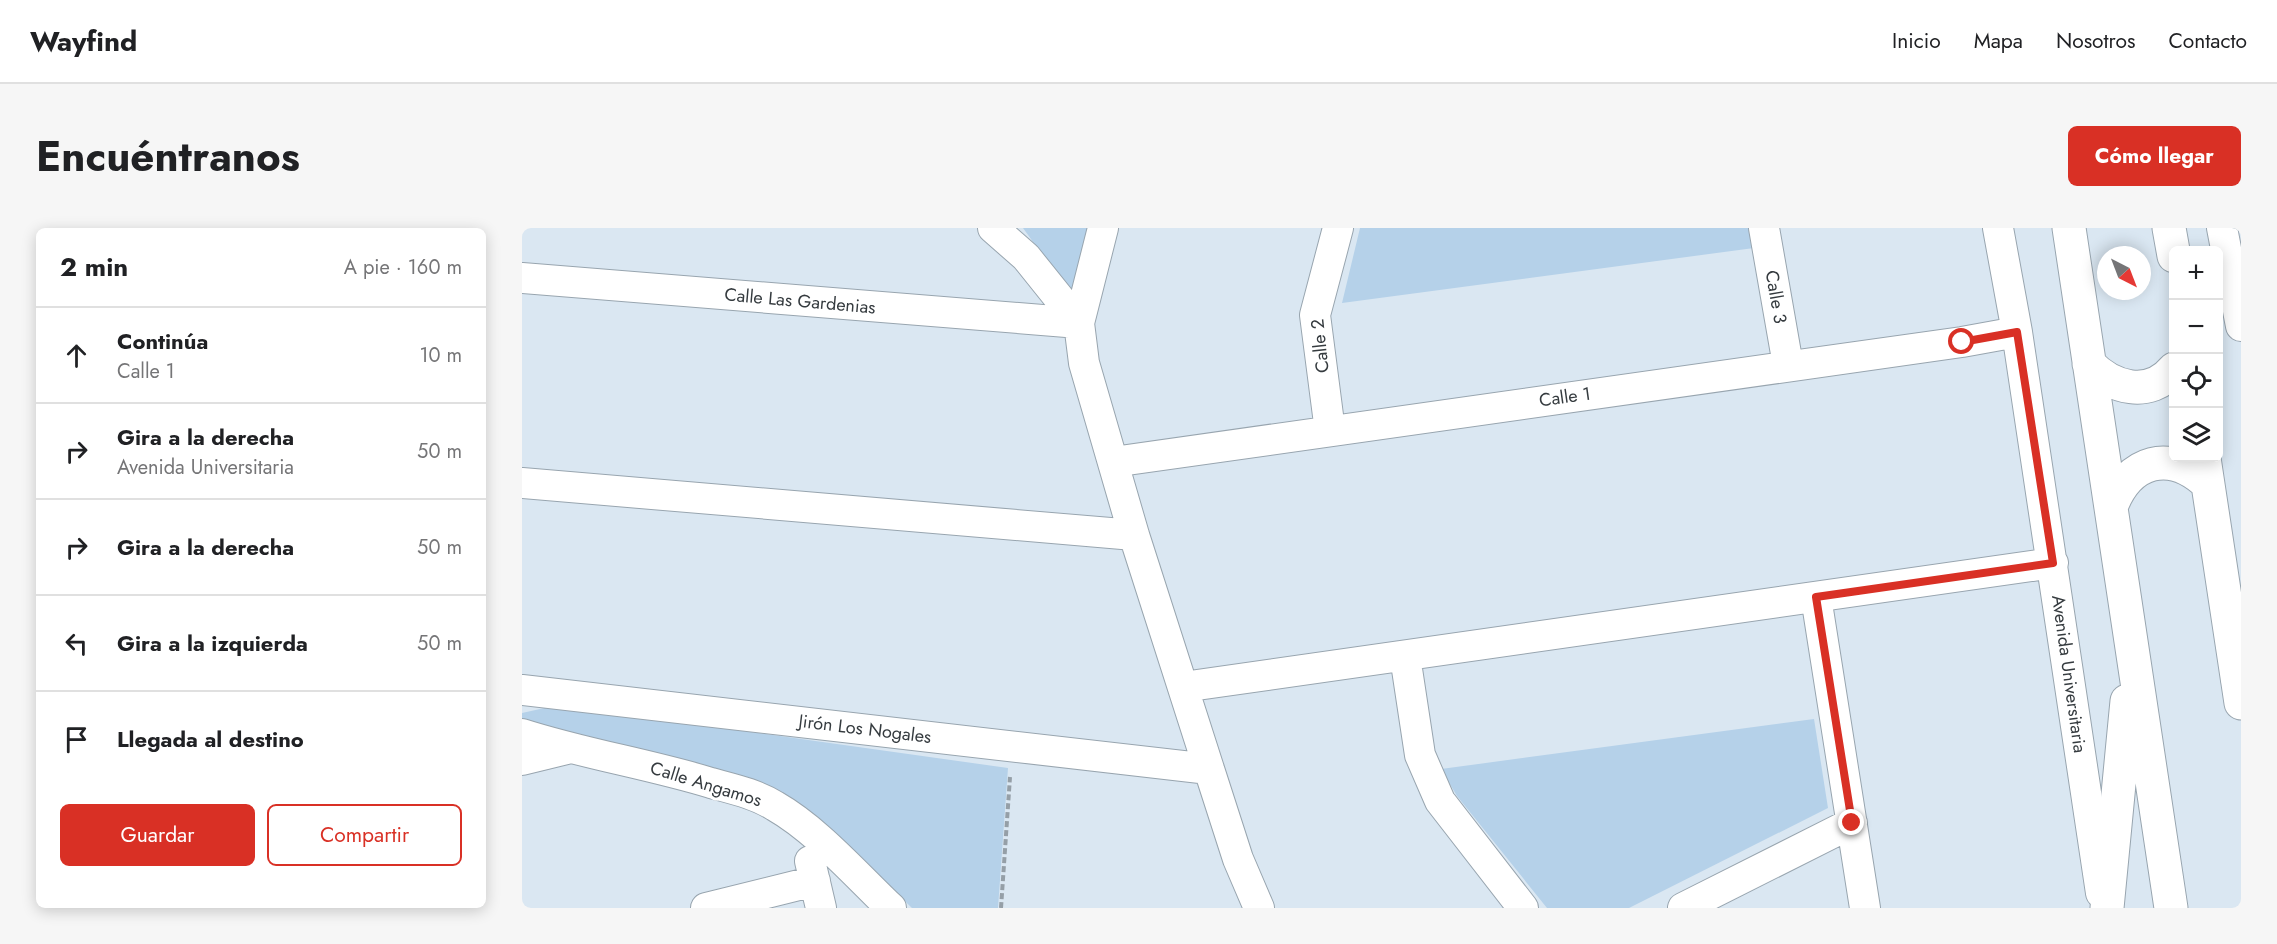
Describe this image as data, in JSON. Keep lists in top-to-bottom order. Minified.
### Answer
{"streets":{"street":["Calle 3","Calle Las Gardenias","Calle 2","Calle 1","Avenida Universitaria","Jirón Los Nogales","Calle Angamos"]},"crossings":[["Calle 3","Calle 1"],["Calle 2","Calle 1"],["Calle 1","Avenida Universitaria"]],"north":"bottom right","page":{"header":"Wayfind","nav":["Inicio","Mapa","Nosotros","Contacto"],"title":"Encuéntranos","buttons":["Cómo llegar",["Guardar","Compartir"]],"heading":["2 min","A pie · 160 m"],"map_buttons":["+","−"],"list":[["Continúa","Calle 1","10 m"],["Gira a la derecha","Avenida Universitaria","50 m"],["Gira a la derecha","50 m"],["Gira a la izquierda","50 m"],"Llegada al destino"]}}
